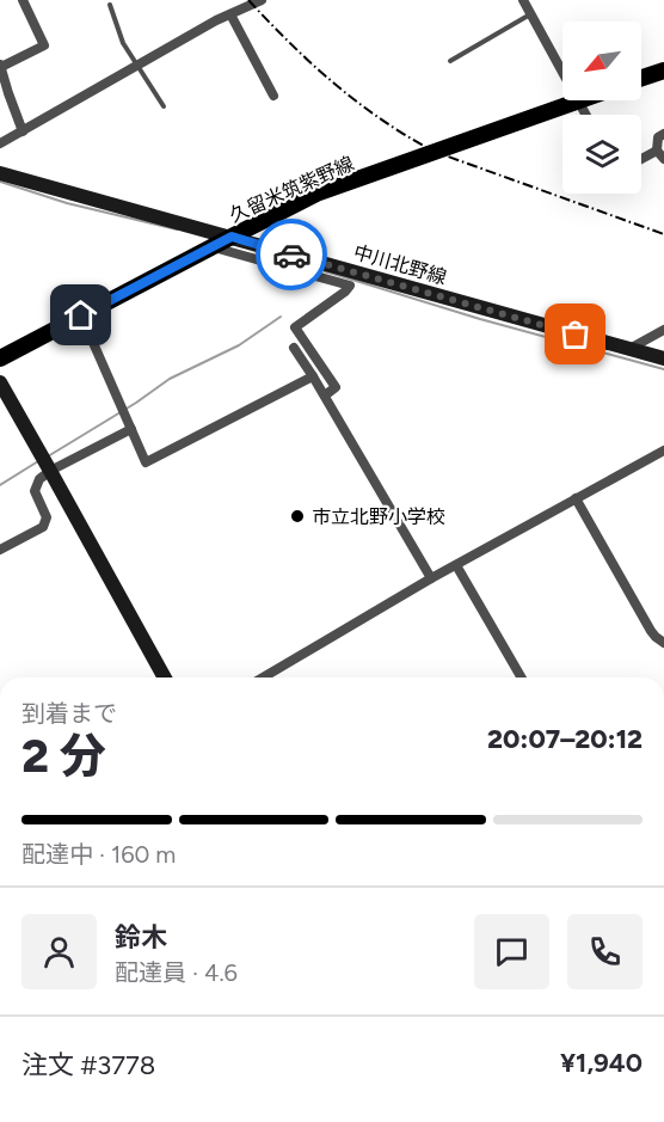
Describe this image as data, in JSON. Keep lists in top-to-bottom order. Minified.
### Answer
{"streets":{"main road":["久留米筑紫野線","中川北野線"]},"crossings":[["久留米筑紫野線","中川北野線"]],"places":["市立北野小学校"],"north":"bottom left","page":{"heading":["2 分","到着まで","20:07–20:12"],"panel":["鈴木","配達員 · 4.6","注文 #3778","¥1,940"],"bar":"配達中 · 160 m"}}
